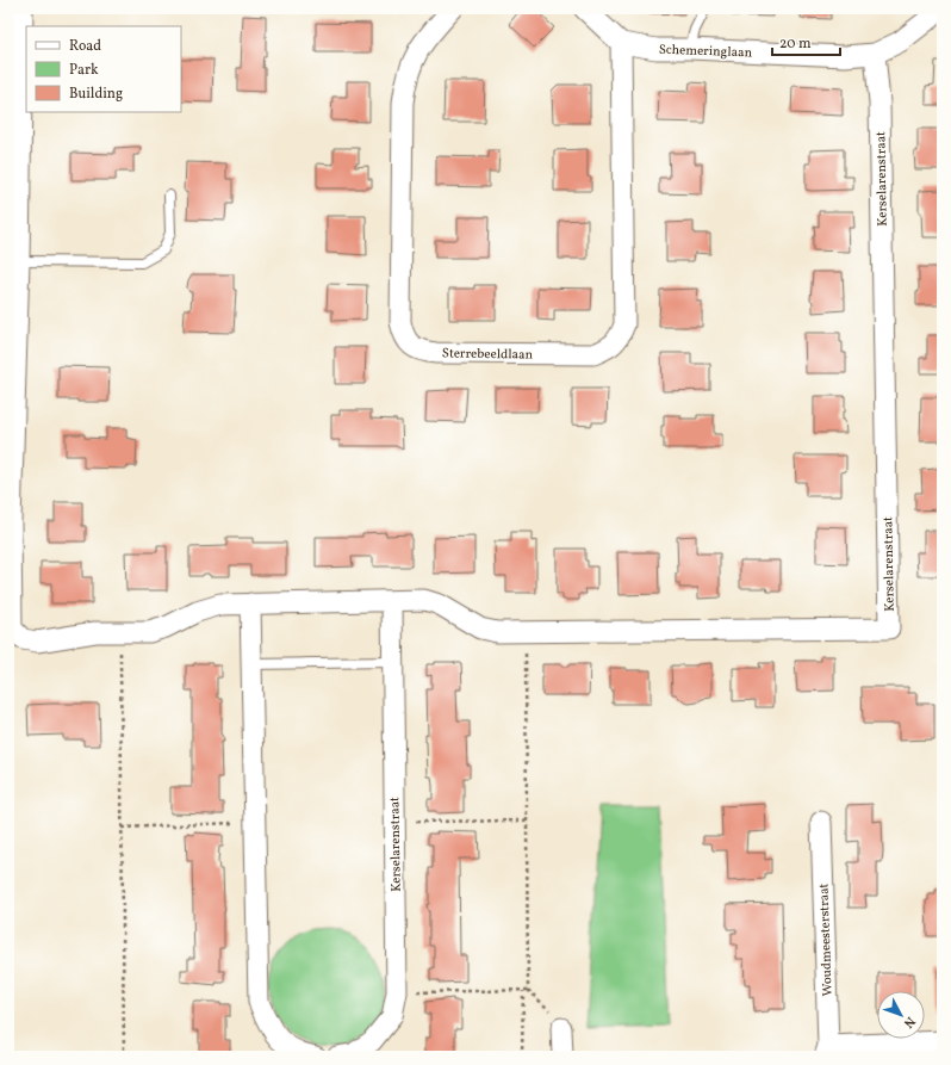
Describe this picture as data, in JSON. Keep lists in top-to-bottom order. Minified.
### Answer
{"streets":{"street":["Schemeringlaan","Kerselarenstraat","Sterrebeeldlaan","Woudmeesterstraat"]},"crossings":[["Schemeringlaan","Kerselarenstraat"],["Schemeringlaan","Sterrebeeldlaan"]],"legend":["Road","Park","Building"],"scale_bar":"20 m","north":"bottom right"}
